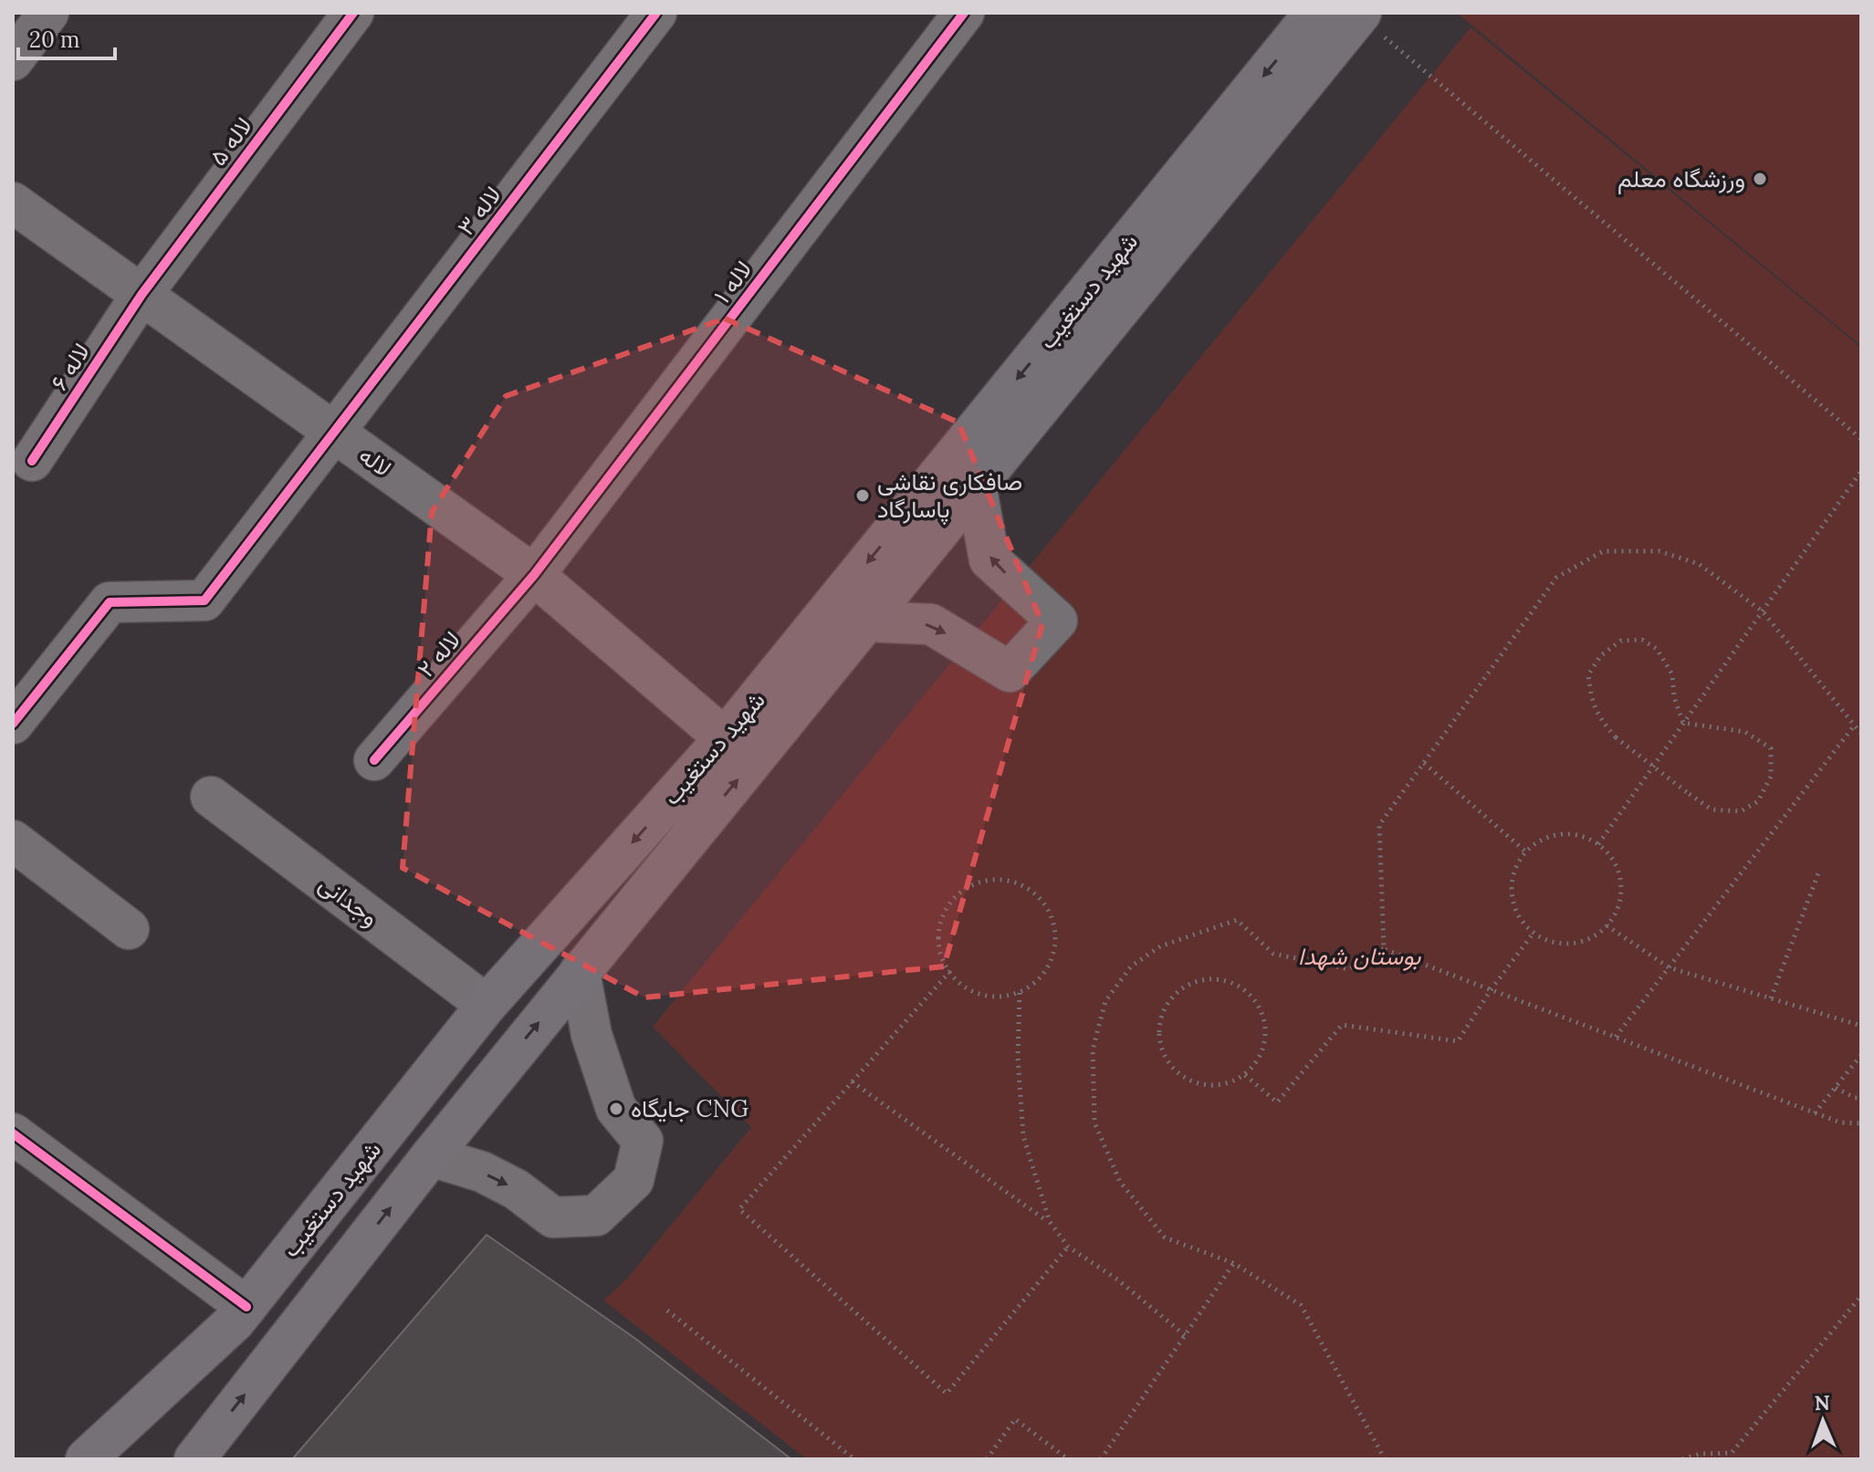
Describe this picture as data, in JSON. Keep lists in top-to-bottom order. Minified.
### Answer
{"streets":{"main road":["شهید دستغیب"],"street":["لاله ۵","لاله ۳","لاله ۱","لاله ۶","لاله","لاله ۲","وجدانی"]},"crossings":[["لاله ۵","لاله ۶"],["لاله ۵","لاله"],["لاله ۳","لاله"],["لاله ۱","لاله"],["لاله ۱","لاله ۲"],["شهید دستغیب","لاله"],["شهید دستغیب","وجدانی"],["لاله ۶","لاله"],["لاله","لاله ۲"]],"parks":["بوستان شهدا"],"places":["ورزشگاه معلم","صافکاری نقاشی پاسارگاد","جایگاه CNG"],"scale_bar":"20 m","north":"top"}
